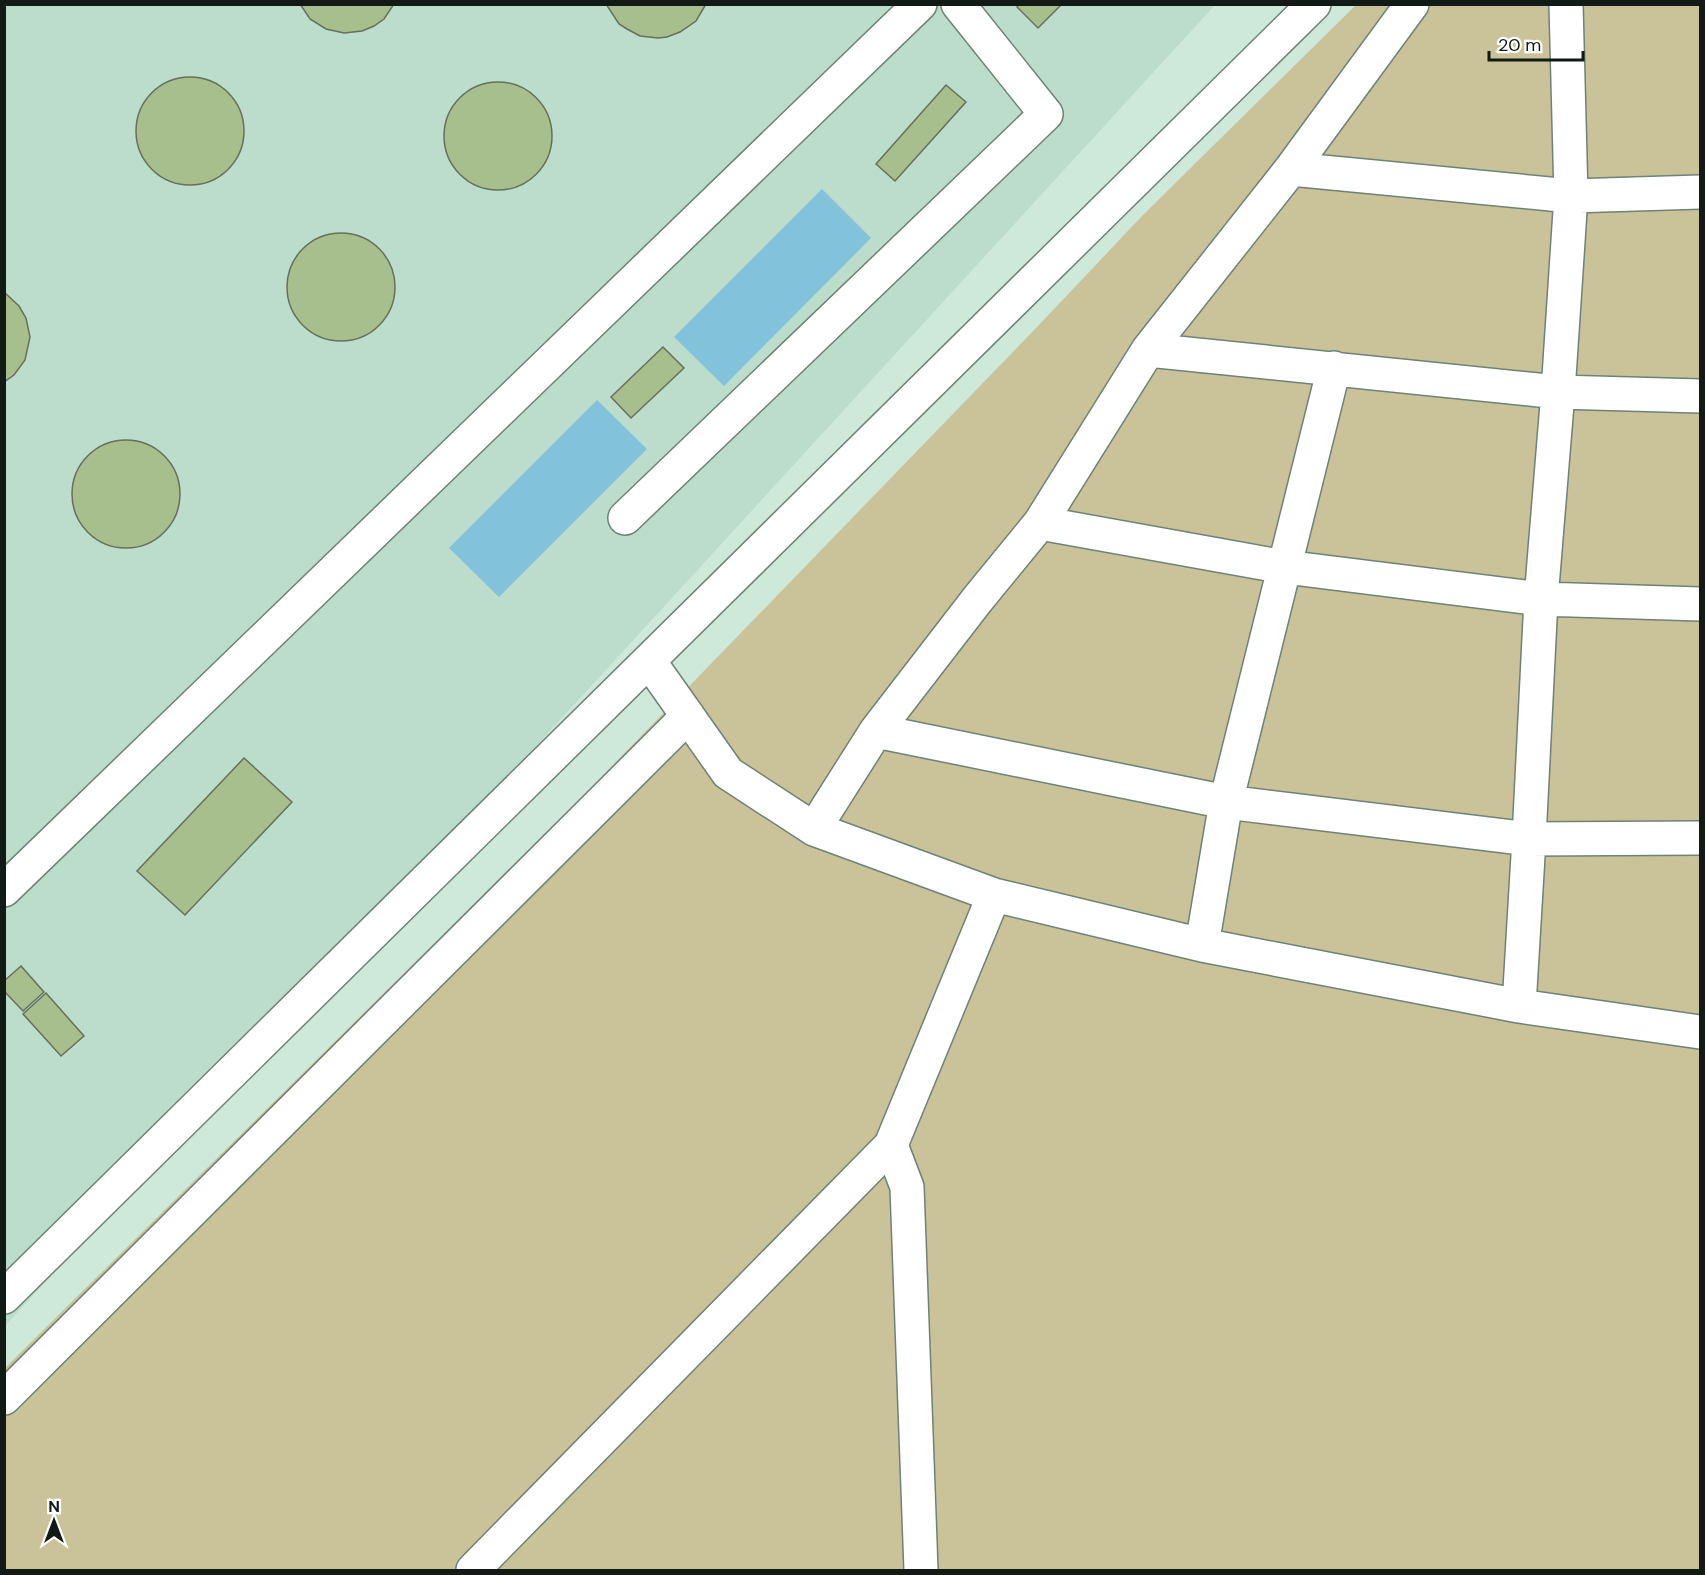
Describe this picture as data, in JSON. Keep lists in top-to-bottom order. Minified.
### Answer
{"scale_bar":"20 m","north":"top"}
